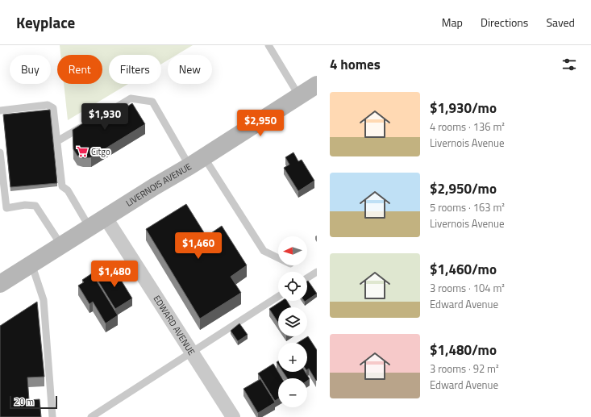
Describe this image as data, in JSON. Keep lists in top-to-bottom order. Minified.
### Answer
{"streets":{"main road":["LIVERNOIS AVENUE"],"street":["EDWARD AVENUE"]},"crossings":[["LIVERNOIS AVENUE","EDWARD AVENUE"]],"places":{"supermarket":["Citgo"]},"scale_bar":"20 m","north":"left","page":{"header":"Keyplace","nav":["Map","Directions","Saved"],"heading":"4 homes","chip":["Buy","Rent","Filters","New"],"list":[{"name":"$1,930/mo","note":"4 rooms · 136 m² · Livernois Avenue"},{"name":"$2,950/mo","note":"5 rooms · 163 m² · Livernois Avenue"},{"name":"$1,460/mo","note":"3 rooms · 104 m² · Edward Avenue"},{"name":"$1,480/mo","note":"3 rooms · 92 m² · Edward Avenue"}],"price":["$1,930","$2,950","$1,460","$1,480"],"map_buttons":["+","−"],"scale":"20 m"}}
